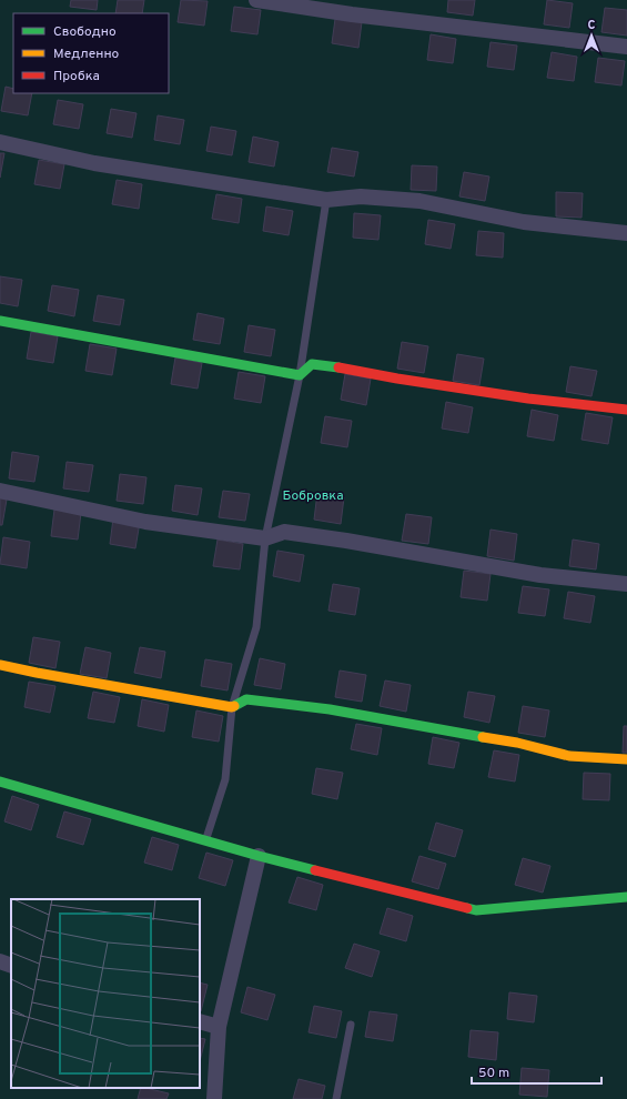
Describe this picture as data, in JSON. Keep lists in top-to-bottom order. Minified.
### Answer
{"parks":["Бобровка"],"legend":["Свободно","Медленно","Пробка"],"scale_bar":"50 m","north":"top"}
